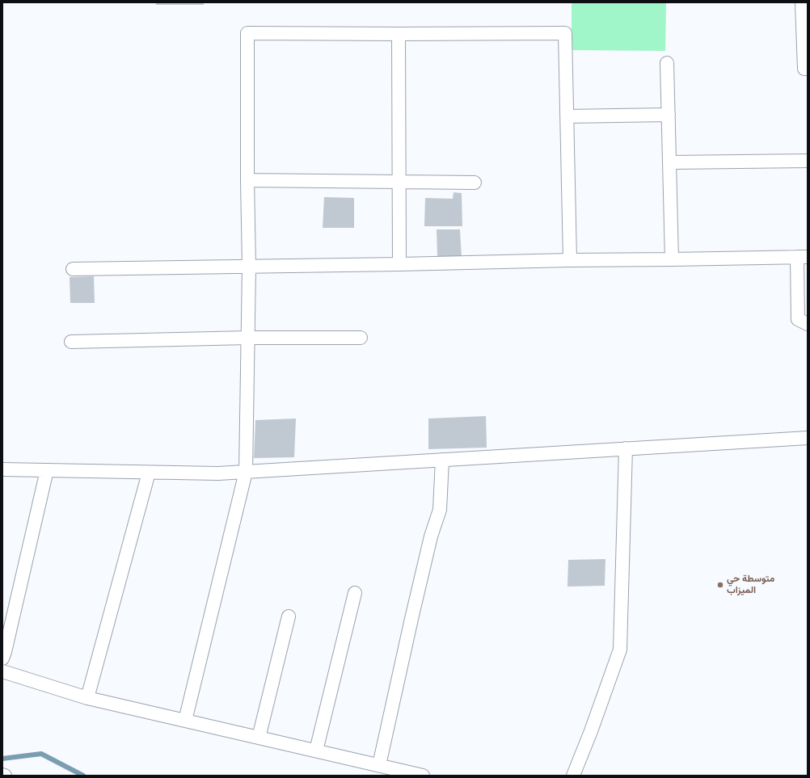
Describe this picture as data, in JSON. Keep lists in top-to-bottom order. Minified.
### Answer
{"places":["متوسطة حي الميزاب"]}
